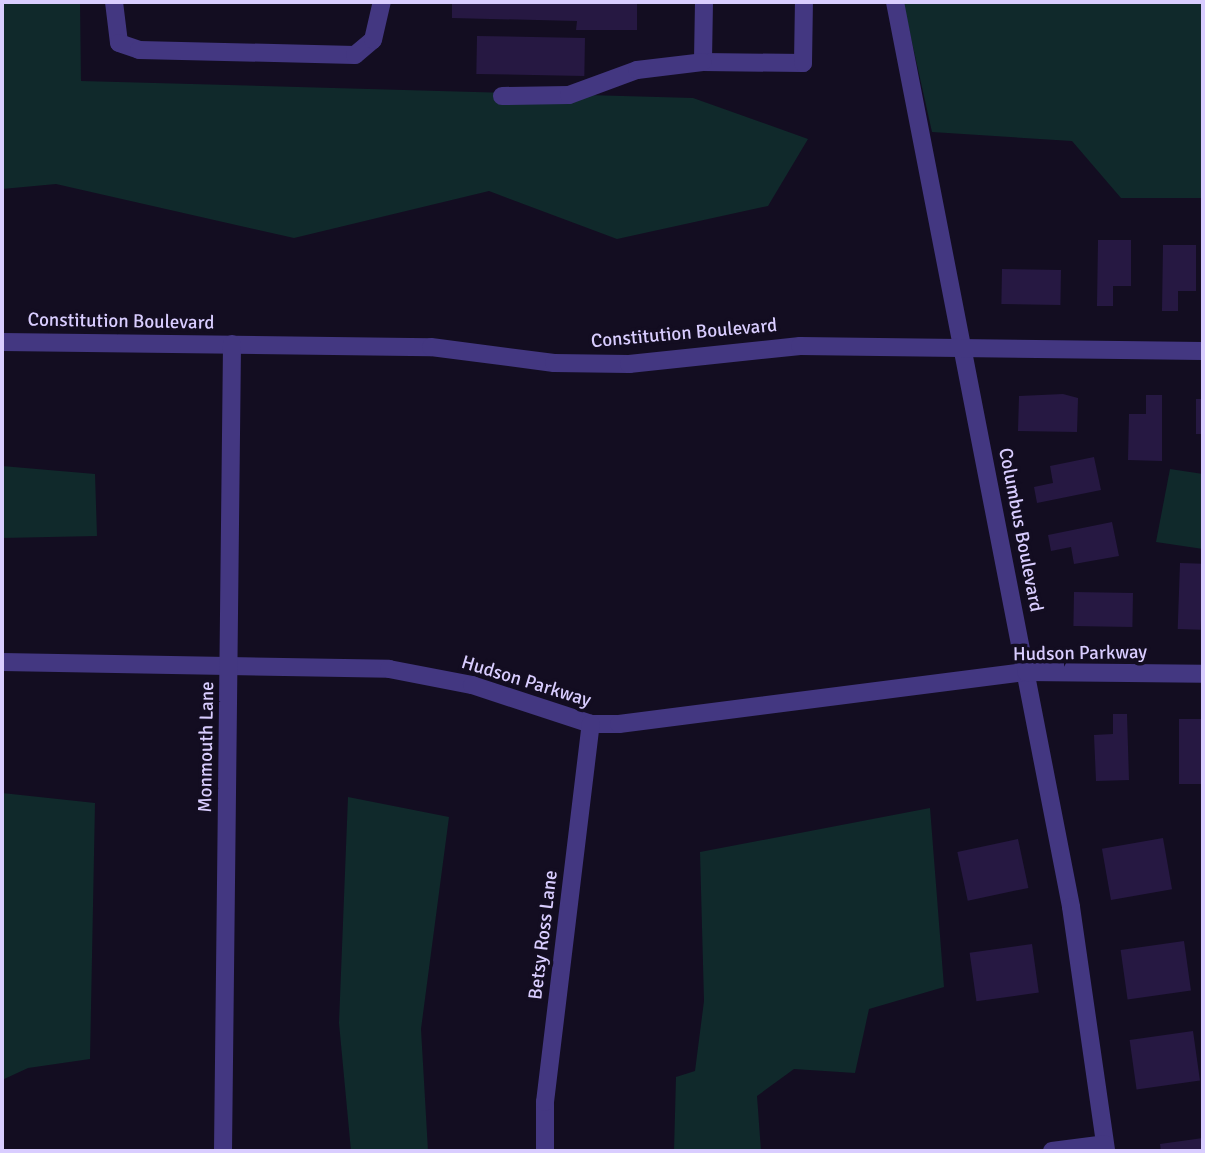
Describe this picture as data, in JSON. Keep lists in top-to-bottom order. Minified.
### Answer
{"streets":{"street":["Constitution Boulevard","Columbus Boulevard","Hudson Parkway","Monmouth Lane","Betsy Ross Lane"]},"crossings":[["Constitution Boulevard","Columbus Boulevard"],["Constitution Boulevard","Monmouth Lane"],["Columbus Boulevard","Hudson Parkway"],["Hudson Parkway","Monmouth Lane"],["Hudson Parkway","Betsy Ross Lane"]]}
